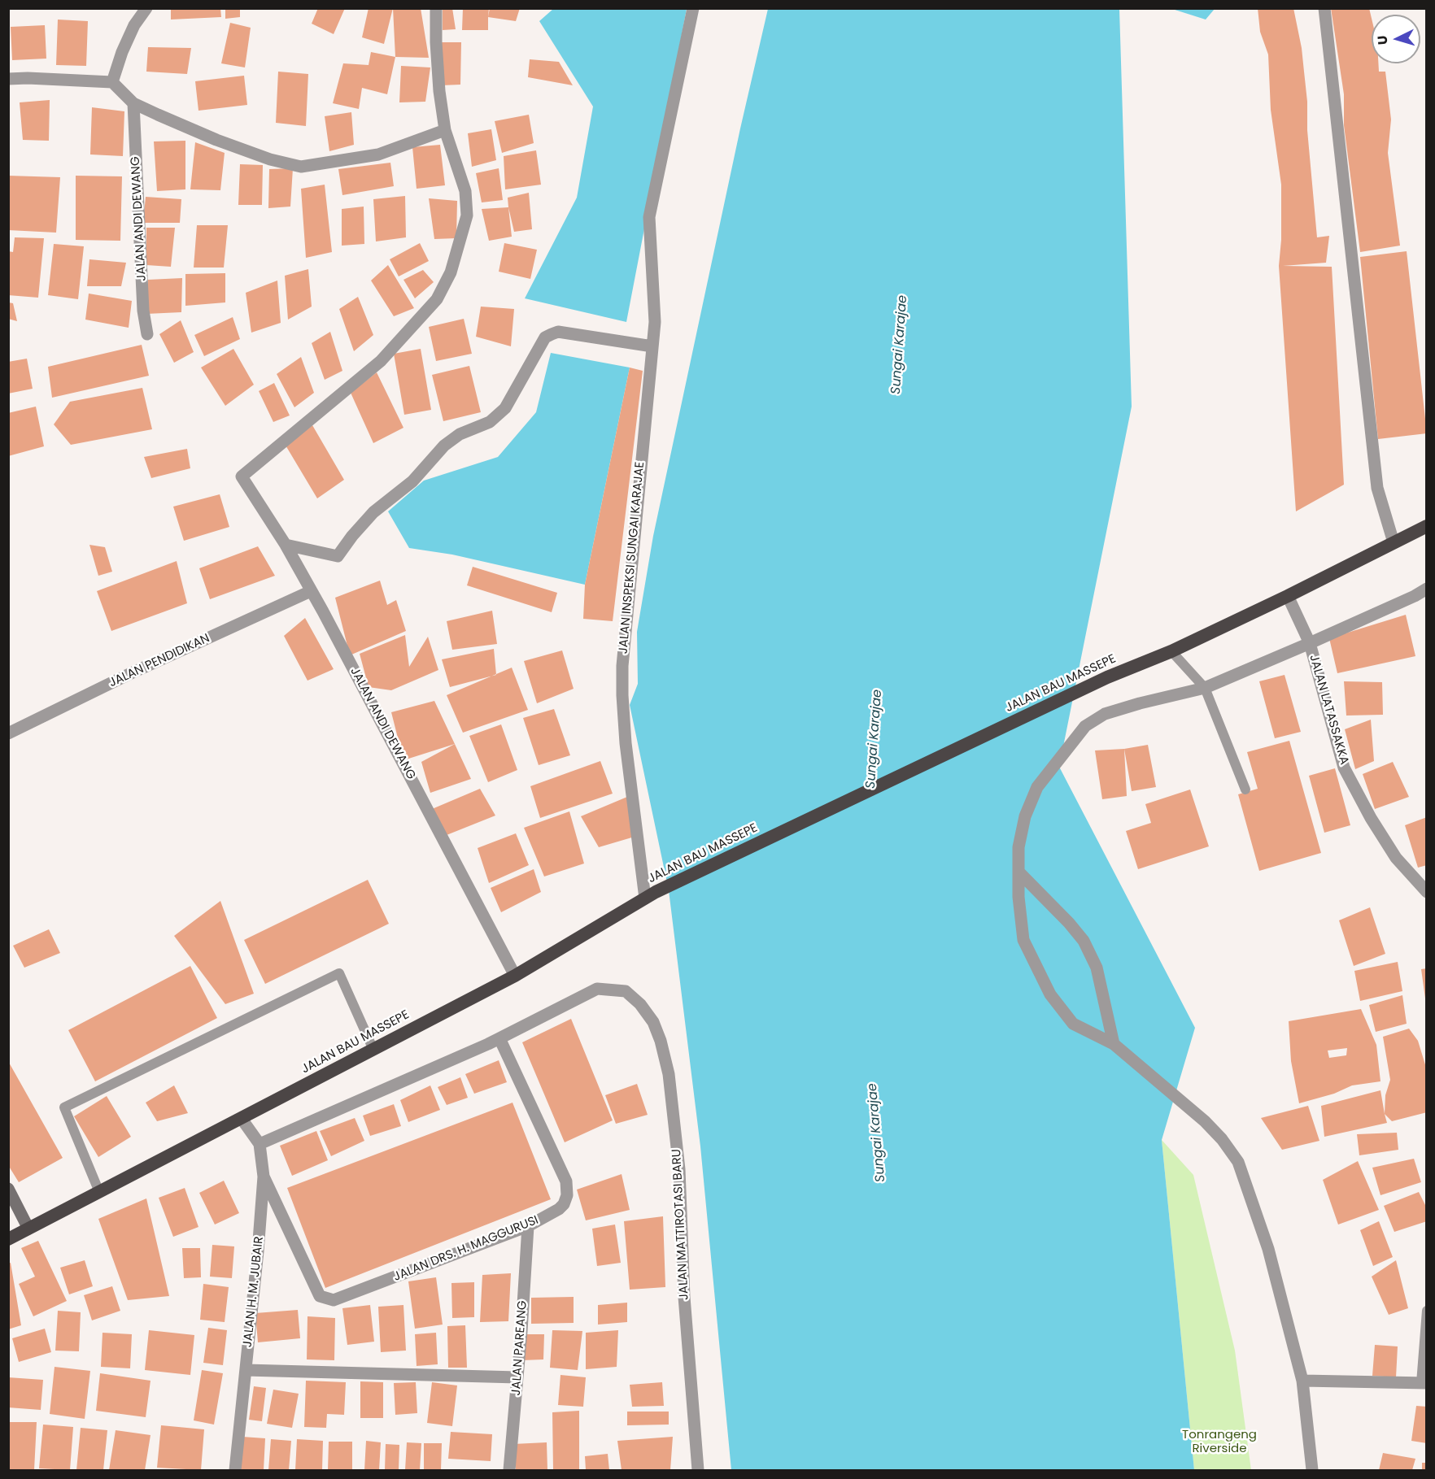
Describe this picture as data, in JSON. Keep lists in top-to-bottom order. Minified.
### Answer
{"streets":{"highway":["JALAN BAU MASSEPE"],"street":["JALAN ANDI DEWANG","JALAN INSPEKSI SUNGAI KARAJAE","JALAN PENDIDIKAN","JALAN LATASSAKKA","JALAN MATTIROTASI BARU","JALAN DRS. H. MAGGURUSI","JALAN H. M. JUBAIR","JALAN PAREANG"]},"crossings":[["JALAN ANDI DEWANG","JALAN PENDIDIKAN"],["JALAN ANDI DEWANG","JALAN BAU MASSEPE"],["JALAN INSPEKSI SUNGAI KARAJAE","JALAN BAU MASSEPE"],["JALAN BAU MASSEPE","JALAN LATASSAKKA"],["JALAN BAU MASSEPE","JALAN H. M. JUBAIR"],["JALAN MATTIROTASI BARU","JALAN DRS. H. MAGGURUSI"],["JALAN DRS. H. MAGGURUSI","JALAN H. M. JUBAIR"],["JALAN DRS. H. MAGGURUSI","JALAN PAREANG"]],"water":["Sungai Karajae"],"parks":["Tonrangeng Riverside"],"north":"left"}
